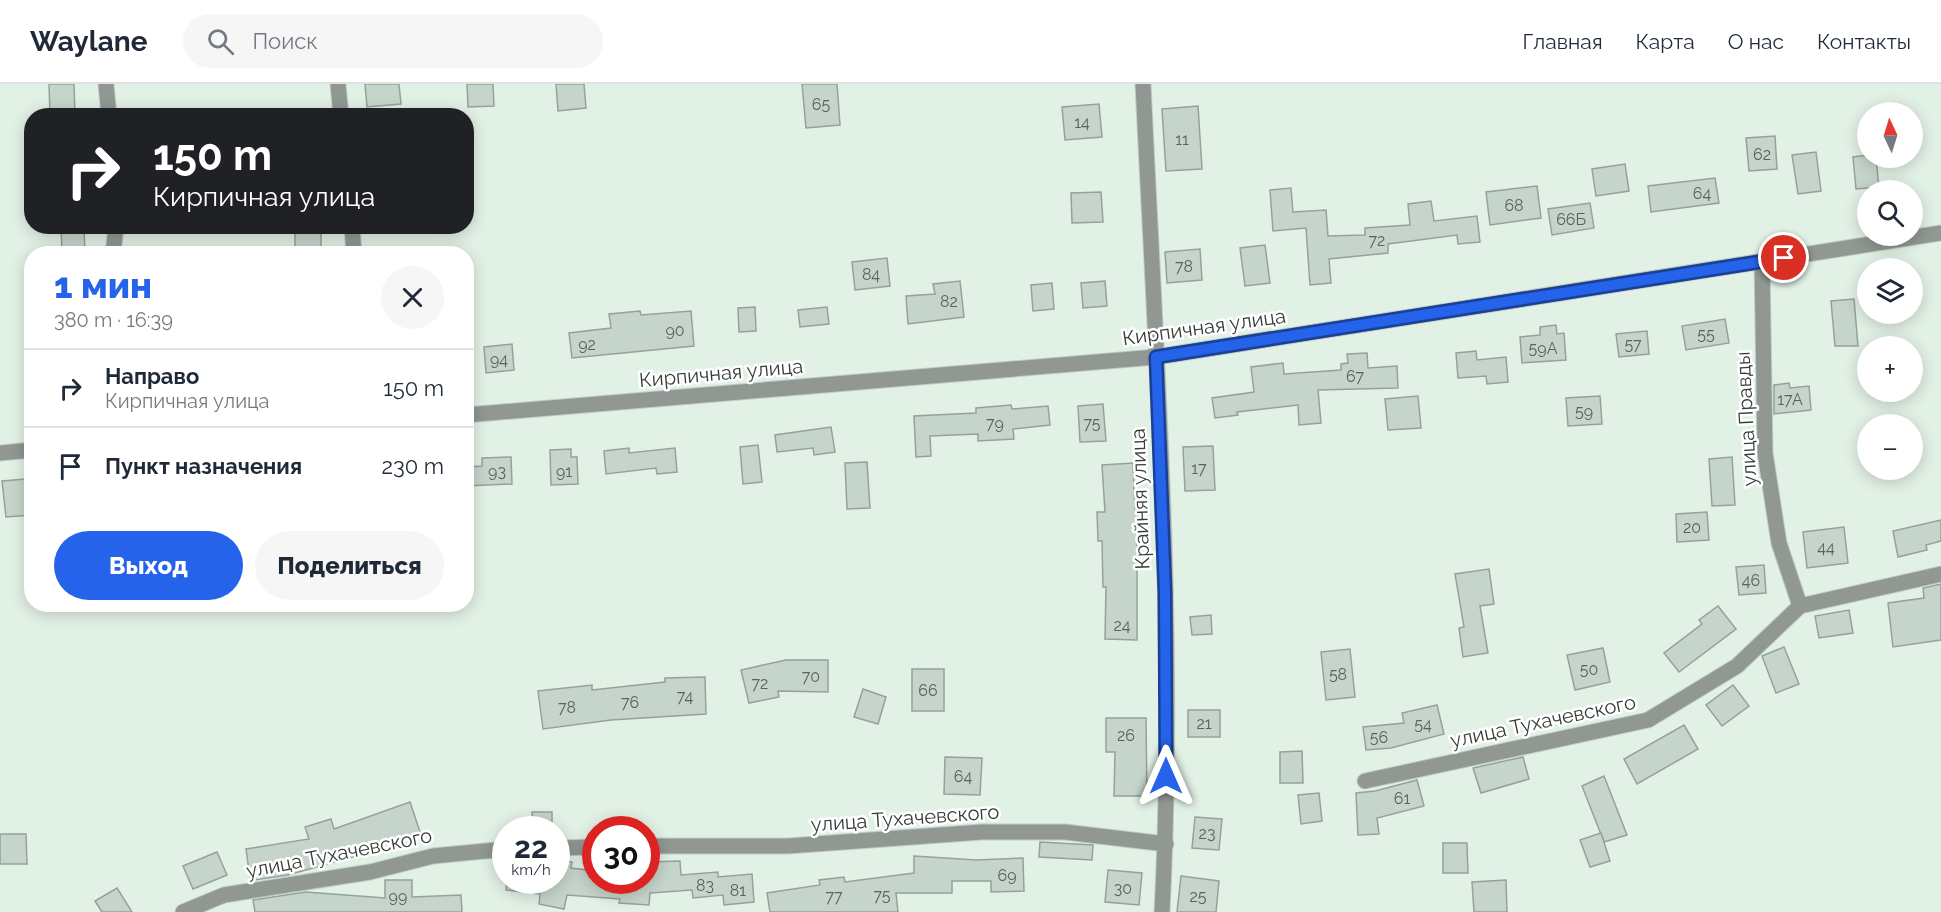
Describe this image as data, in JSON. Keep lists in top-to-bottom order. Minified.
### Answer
{"streets":{"street":["Кирпичная улица","улица Правды","Крайняя улица","улица Тухачевского"]},"crossings":[["Кирпичная улица","улица Правды"],["Кирпичная улица","Крайняя улица"],["улица Правды","улица Тухачевского"],["Крайняя улица","улица Тухачевского"]],"house_numbers":["65","14","11","62","64","68","66Б","72","78","84","82","90","55","92","57","59А","94","67","17А","59","79","75","17","93","91","20","44","46","24","50","58","70","72","66","74","76","78","21","54","26","56","64","61","23","69","83","30","81","75","99","77","25"],"north":"top","page":{"header":"Waylane","search":"Поиск","nav":["Главная","Карта","О нас","Контакты"],"map_buttons":["+","−"],"turn":["150 m","Кирпичная улица"],"heading":["1 мин","380 m · 16:39"],"list":[{"name":"Направо","note":"Кирпичная улица","value":"150 m"},{"name":"Пункт назначения","value":"230 m"}],"buttons":["Выход","Поделиться"],"speed":"22 km/h","limit":"30"}}
